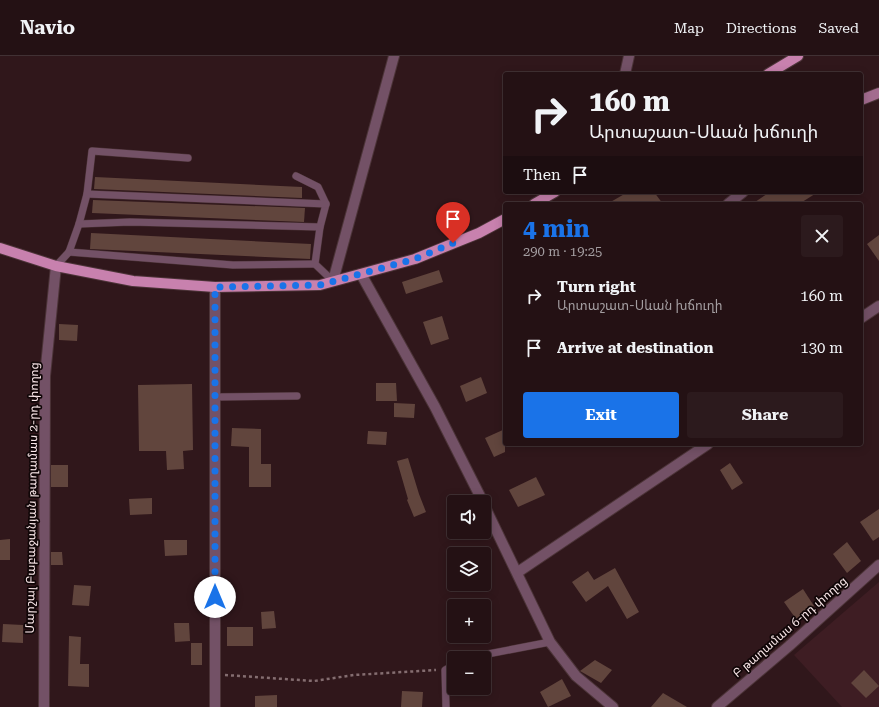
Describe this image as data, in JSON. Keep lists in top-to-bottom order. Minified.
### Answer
{"streets":{"street":["Մարշալ Բաբաջանյան թաղամաս 2-րդ փողոց","Բ թաղամաս 6-րդ փողոց"]},"page":{"header":"Navio","nav":["Map","Directions","Saved"],"turn":["160 m","Արտաշատ-Սևան խճուղի"],"then":"Then","heading":["4 min","290 m · 19:25"],"list":[{"name":"Turn right","note":"Արտաշատ-Սևան խճուղի","value":"160 m"},{"name":"Arrive at destination","value":"130 m"}],"buttons":["Exit","Share"],"map_buttons":["+","−"]}}
